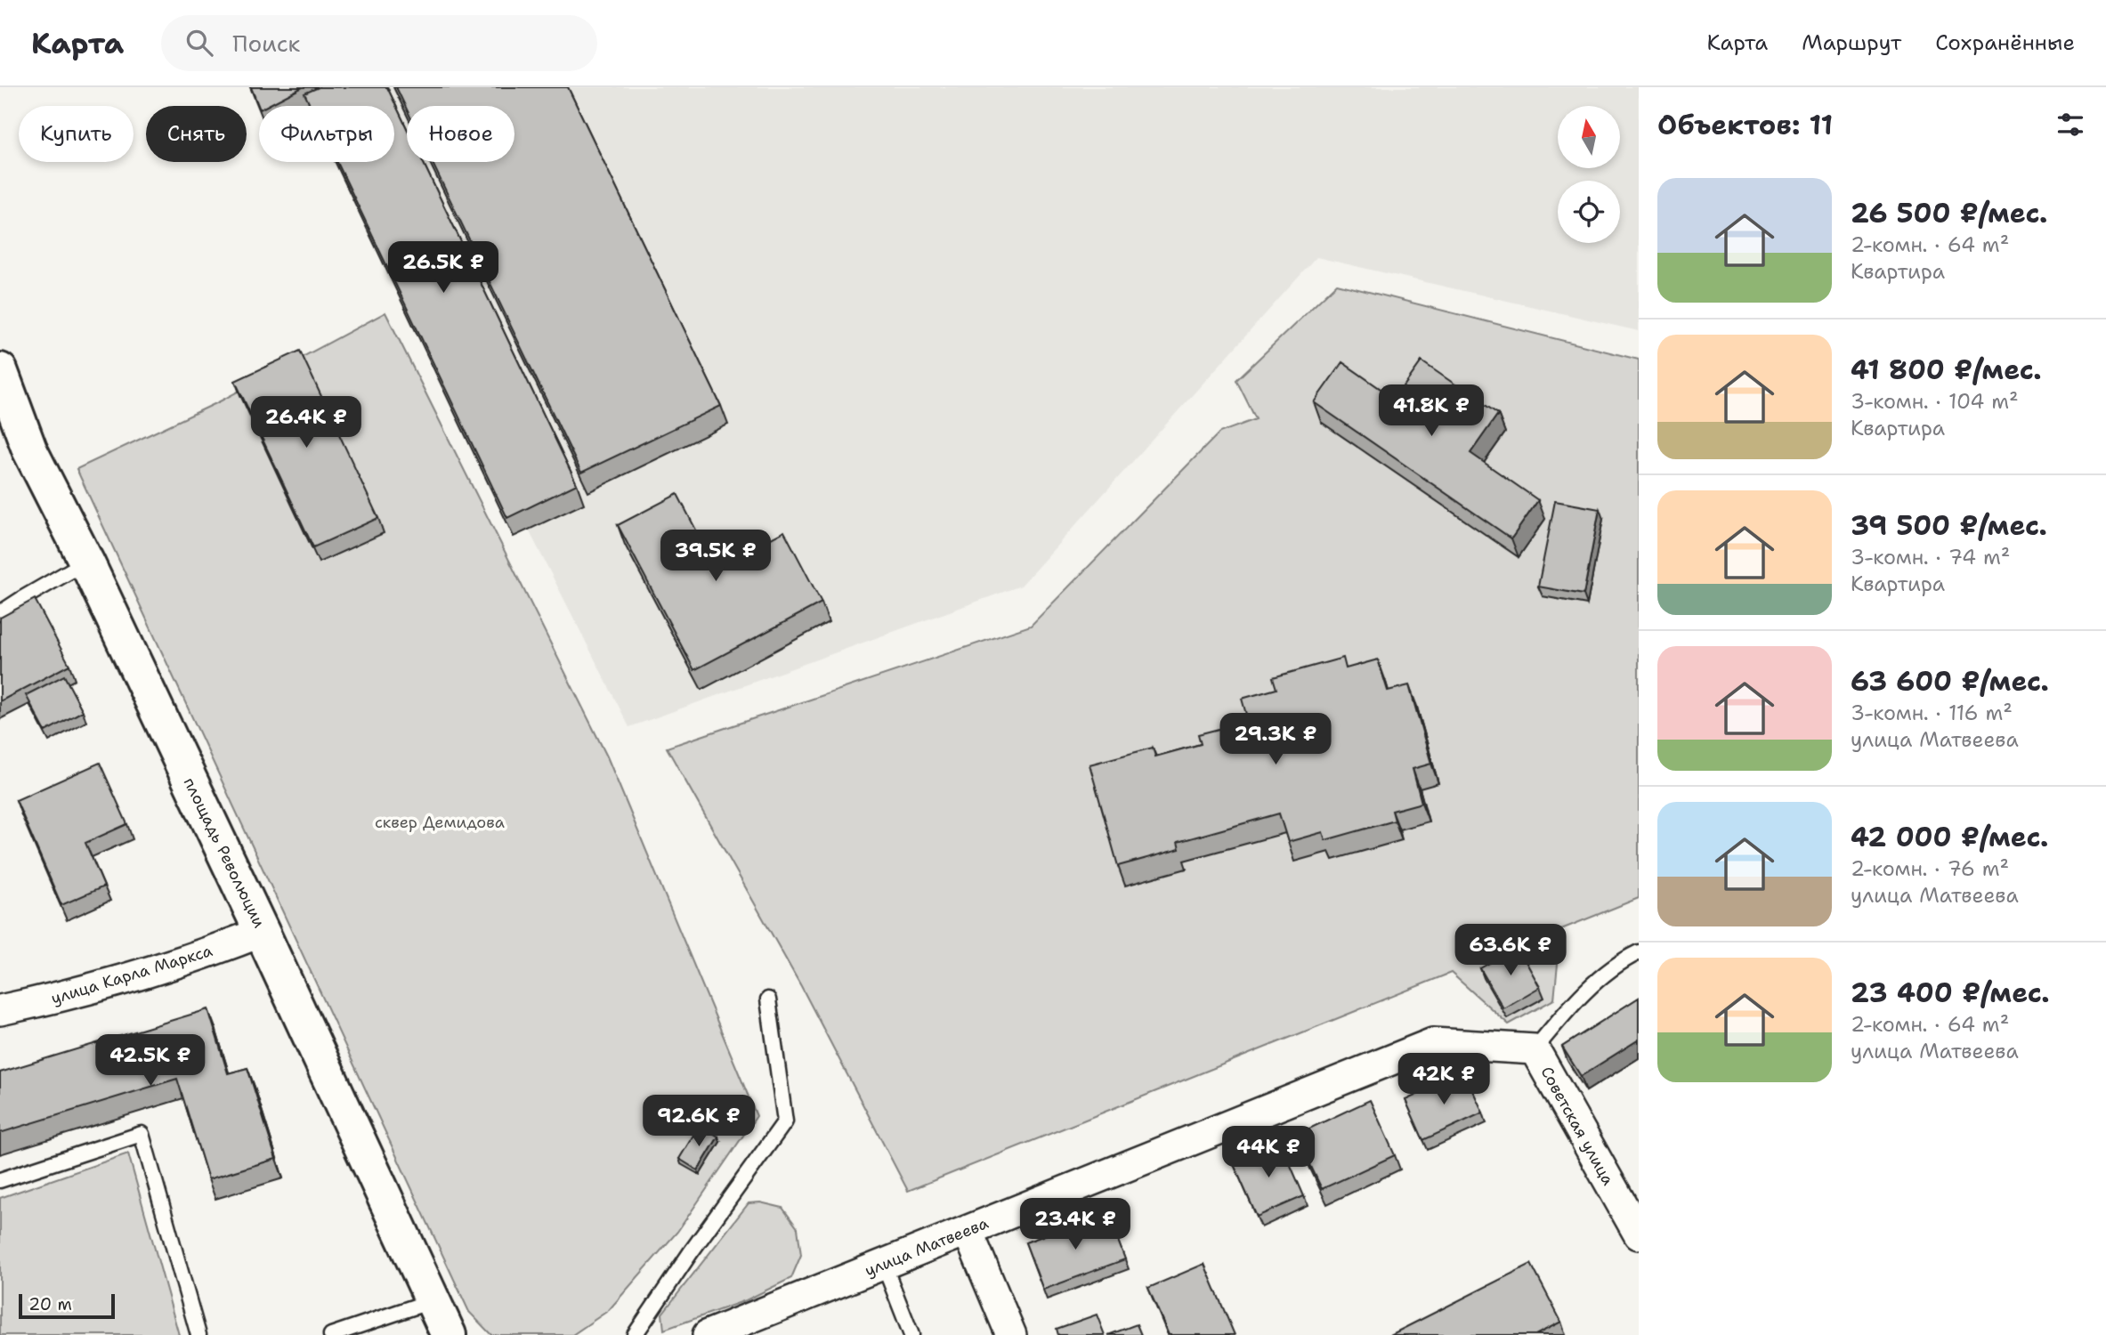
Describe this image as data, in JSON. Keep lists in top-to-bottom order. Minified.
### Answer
{"streets":{"street":["площадь Революции","улица Карла Маркса","Советская улица","улица Матвеева"]},"crossings":[["площадь Революции","улица Карла Маркса"],["Советская улица","улица Матвеева"]],"parks":["сквер Демидова"],"scale_bar":"20 m","north":"top","page":{"header":"Карта","search":"Поиск","nav":["Карта","Маршрут","Сохранённые"],"heading":"Объектов: 11","chip":["Купить","Снять","Фильтры","Новое"],"list":[{"name":"26 500 ₽/мес.","note":"2-комн. · 64 m² · Квартира"},{"name":"41 800 ₽/мес.","note":"3-комн. · 104 m² · Квартира"},{"name":"39 500 ₽/мес.","note":"3-комн. · 74 m² · Квартира"},{"name":"63 600 ₽/мес.","note":"3-комн. · 116 m² · улица Матвеева"},{"name":"42 000 ₽/мес.","note":"2-комн. · 76 m² · улица Матвеева"},{"name":"23 400 ₽/мес.","note":"2-комн. · 64 m² · улица Матвеева"}],"price":["26.5K ₽","41.8K ₽","26.4K ₽","39.5K ₽","29.3K ₽","63.6K ₽","42.5K ₽","42K ₽","92.6K ₽","44K ₽","23.4K ₽"],"scale":"20 m"}}
